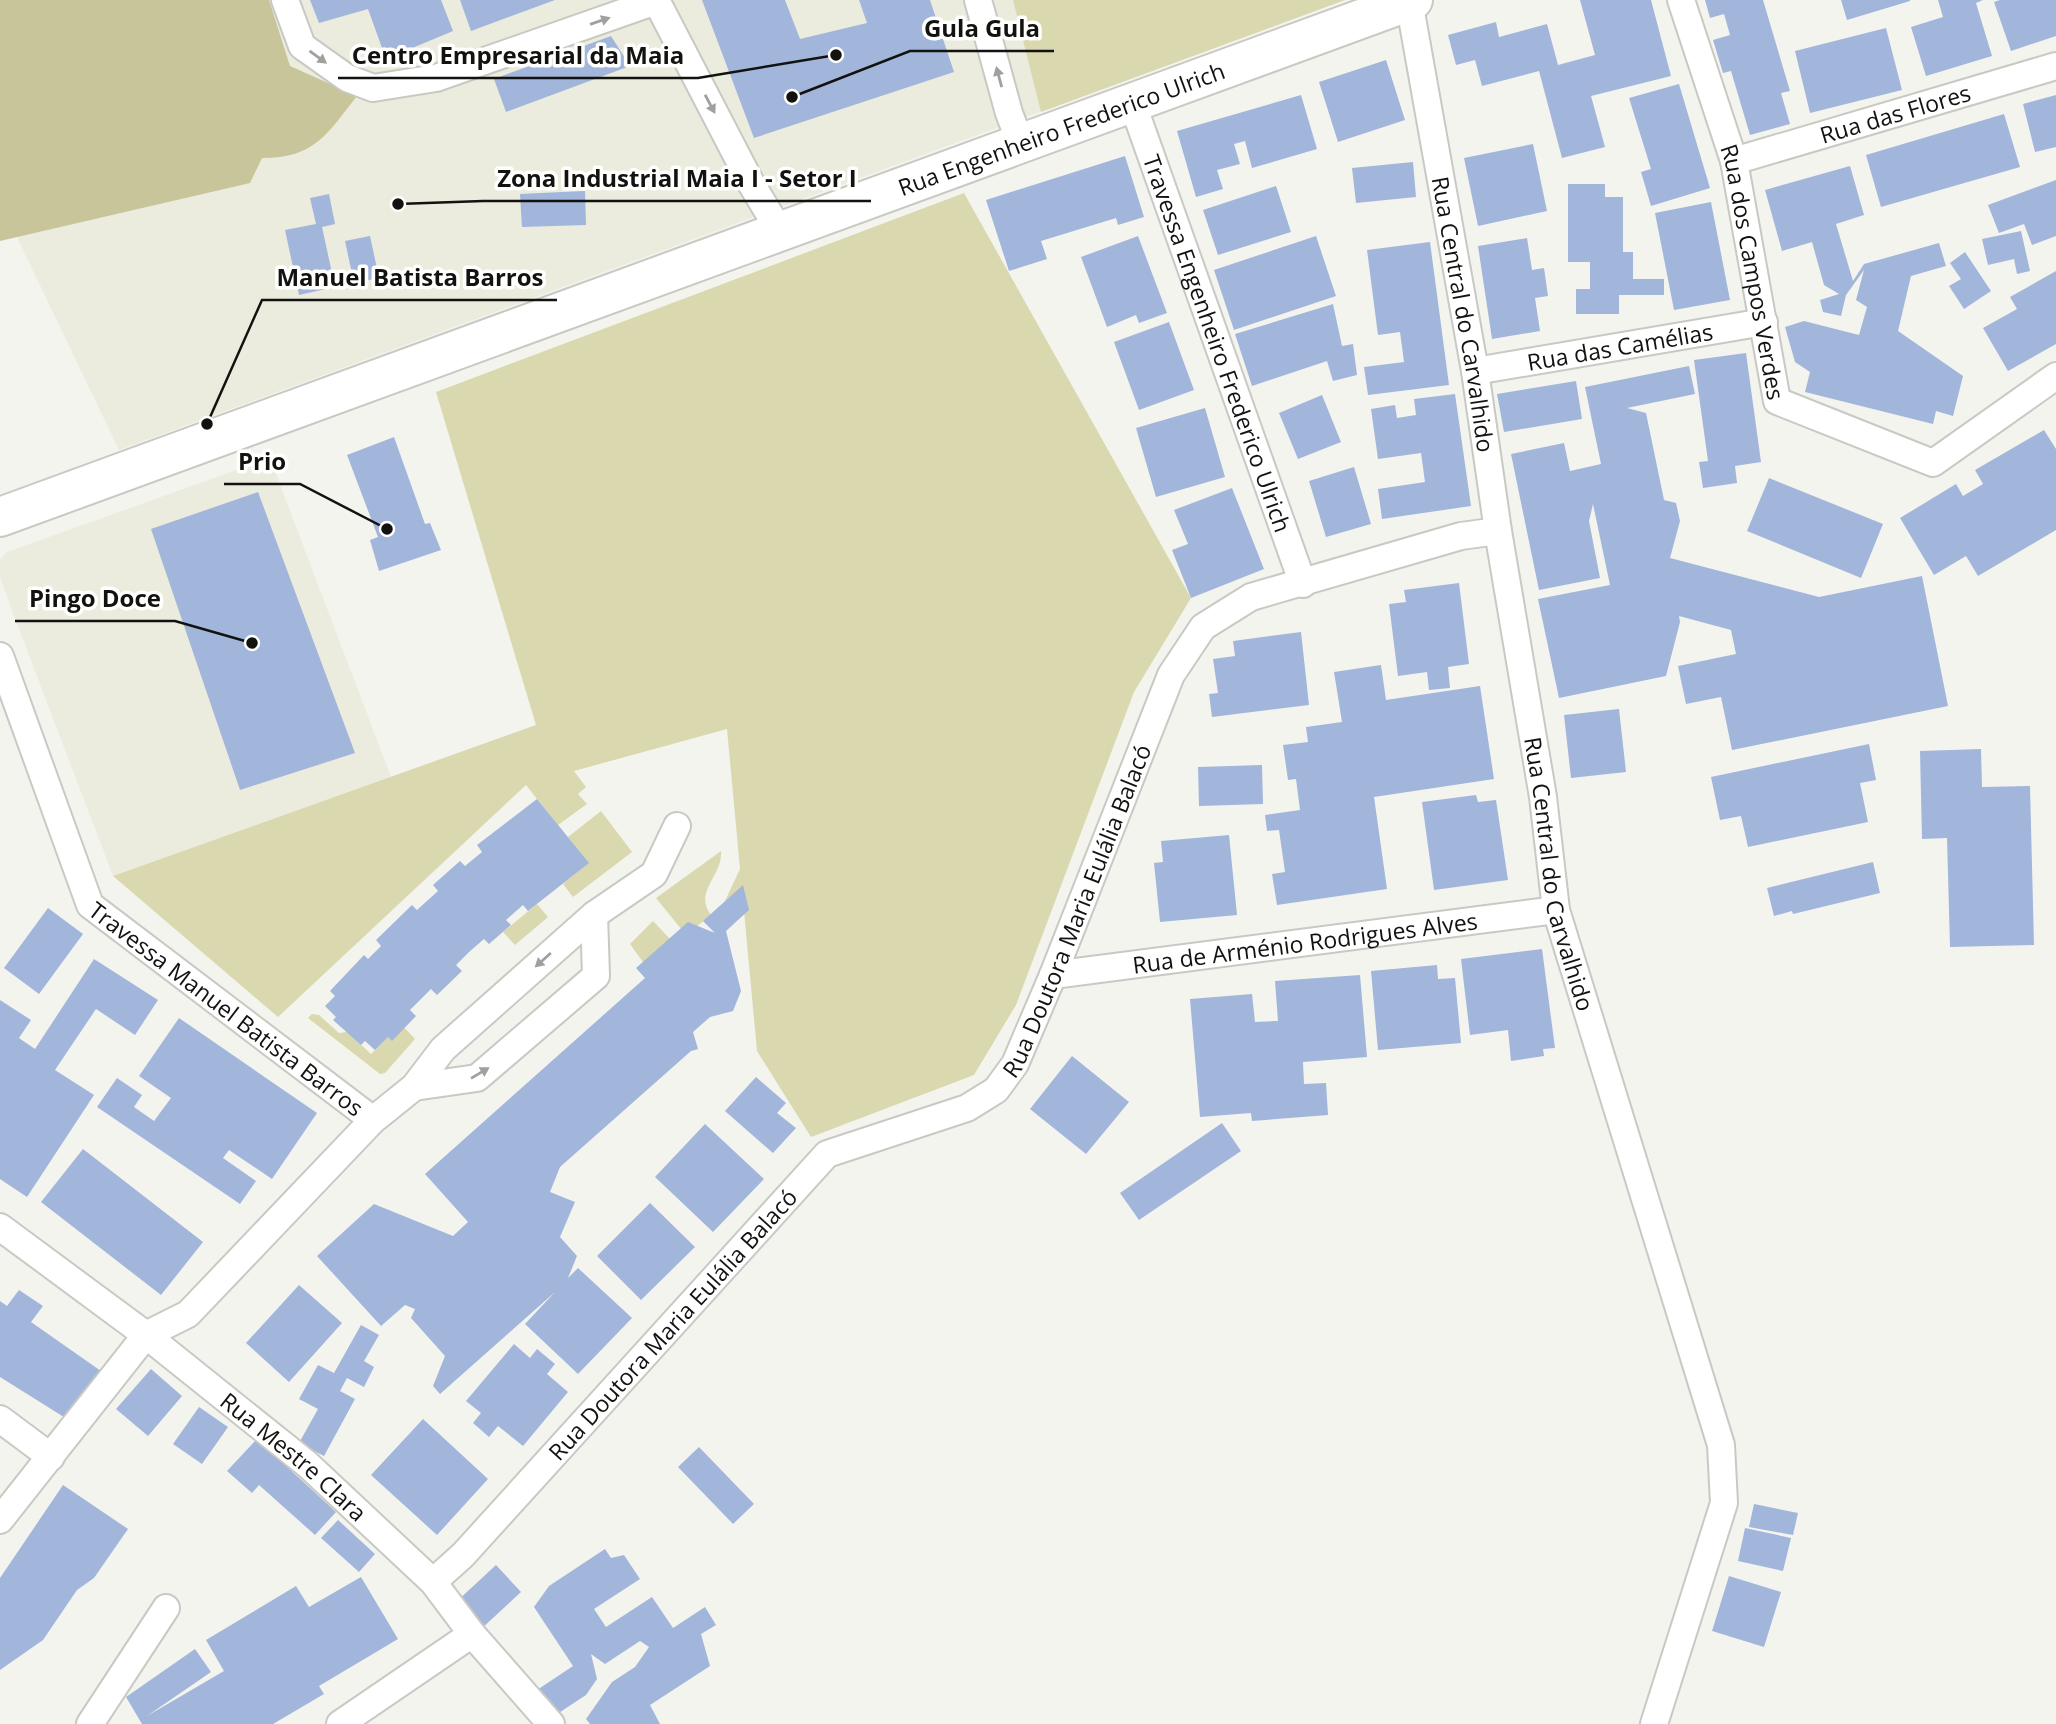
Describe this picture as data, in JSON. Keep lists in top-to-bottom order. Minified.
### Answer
{"streets":{"main road":["Rua Engenheiro Frederico Ulrich"],"street":["Rua das Flores","Rua dos Campos Verdes","Rua Central do Carvalhido","Travessa Engenheiro Frederico Ulrich","Rua das Camélias","Rua Doutora Maria Eulália Balacó","Rua de Arménio Rodrigues Alves","Travessa Manuel Batista Barros","Rua Mestre Clara"]},"crossings":[["Rua das Flores","Rua dos Campos Verdes"],["Rua Engenheiro Frederico Ulrich","Rua Central do Carvalhido"],["Rua Engenheiro Frederico Ulrich","Travessa Engenheiro Frederico Ulrich"],["Rua dos Campos Verdes","Rua das Camélias"],["Rua Central do Carvalhido","Rua das Camélias"],["Rua Central do Carvalhido","Rua Doutora Maria Eulália Balacó"],["Rua Central do Carvalhido","Rua de Arménio Rodrigues Alves"],["Travessa Engenheiro Frederico Ulrich","Rua Doutora Maria Eulália Balacó"],["Rua Doutora Maria Eulália Balacó","Rua de Arménio Rodrigues Alves"],["Rua Doutora Maria Eulália Balacó","Rua Mestre Clara"]],"places":["Centro Empresarial da Maia","Gula Gula","Zona Industrial Maia I - Setor I","Manuel Batista Barros","Prio","Pingo Doce"]}
